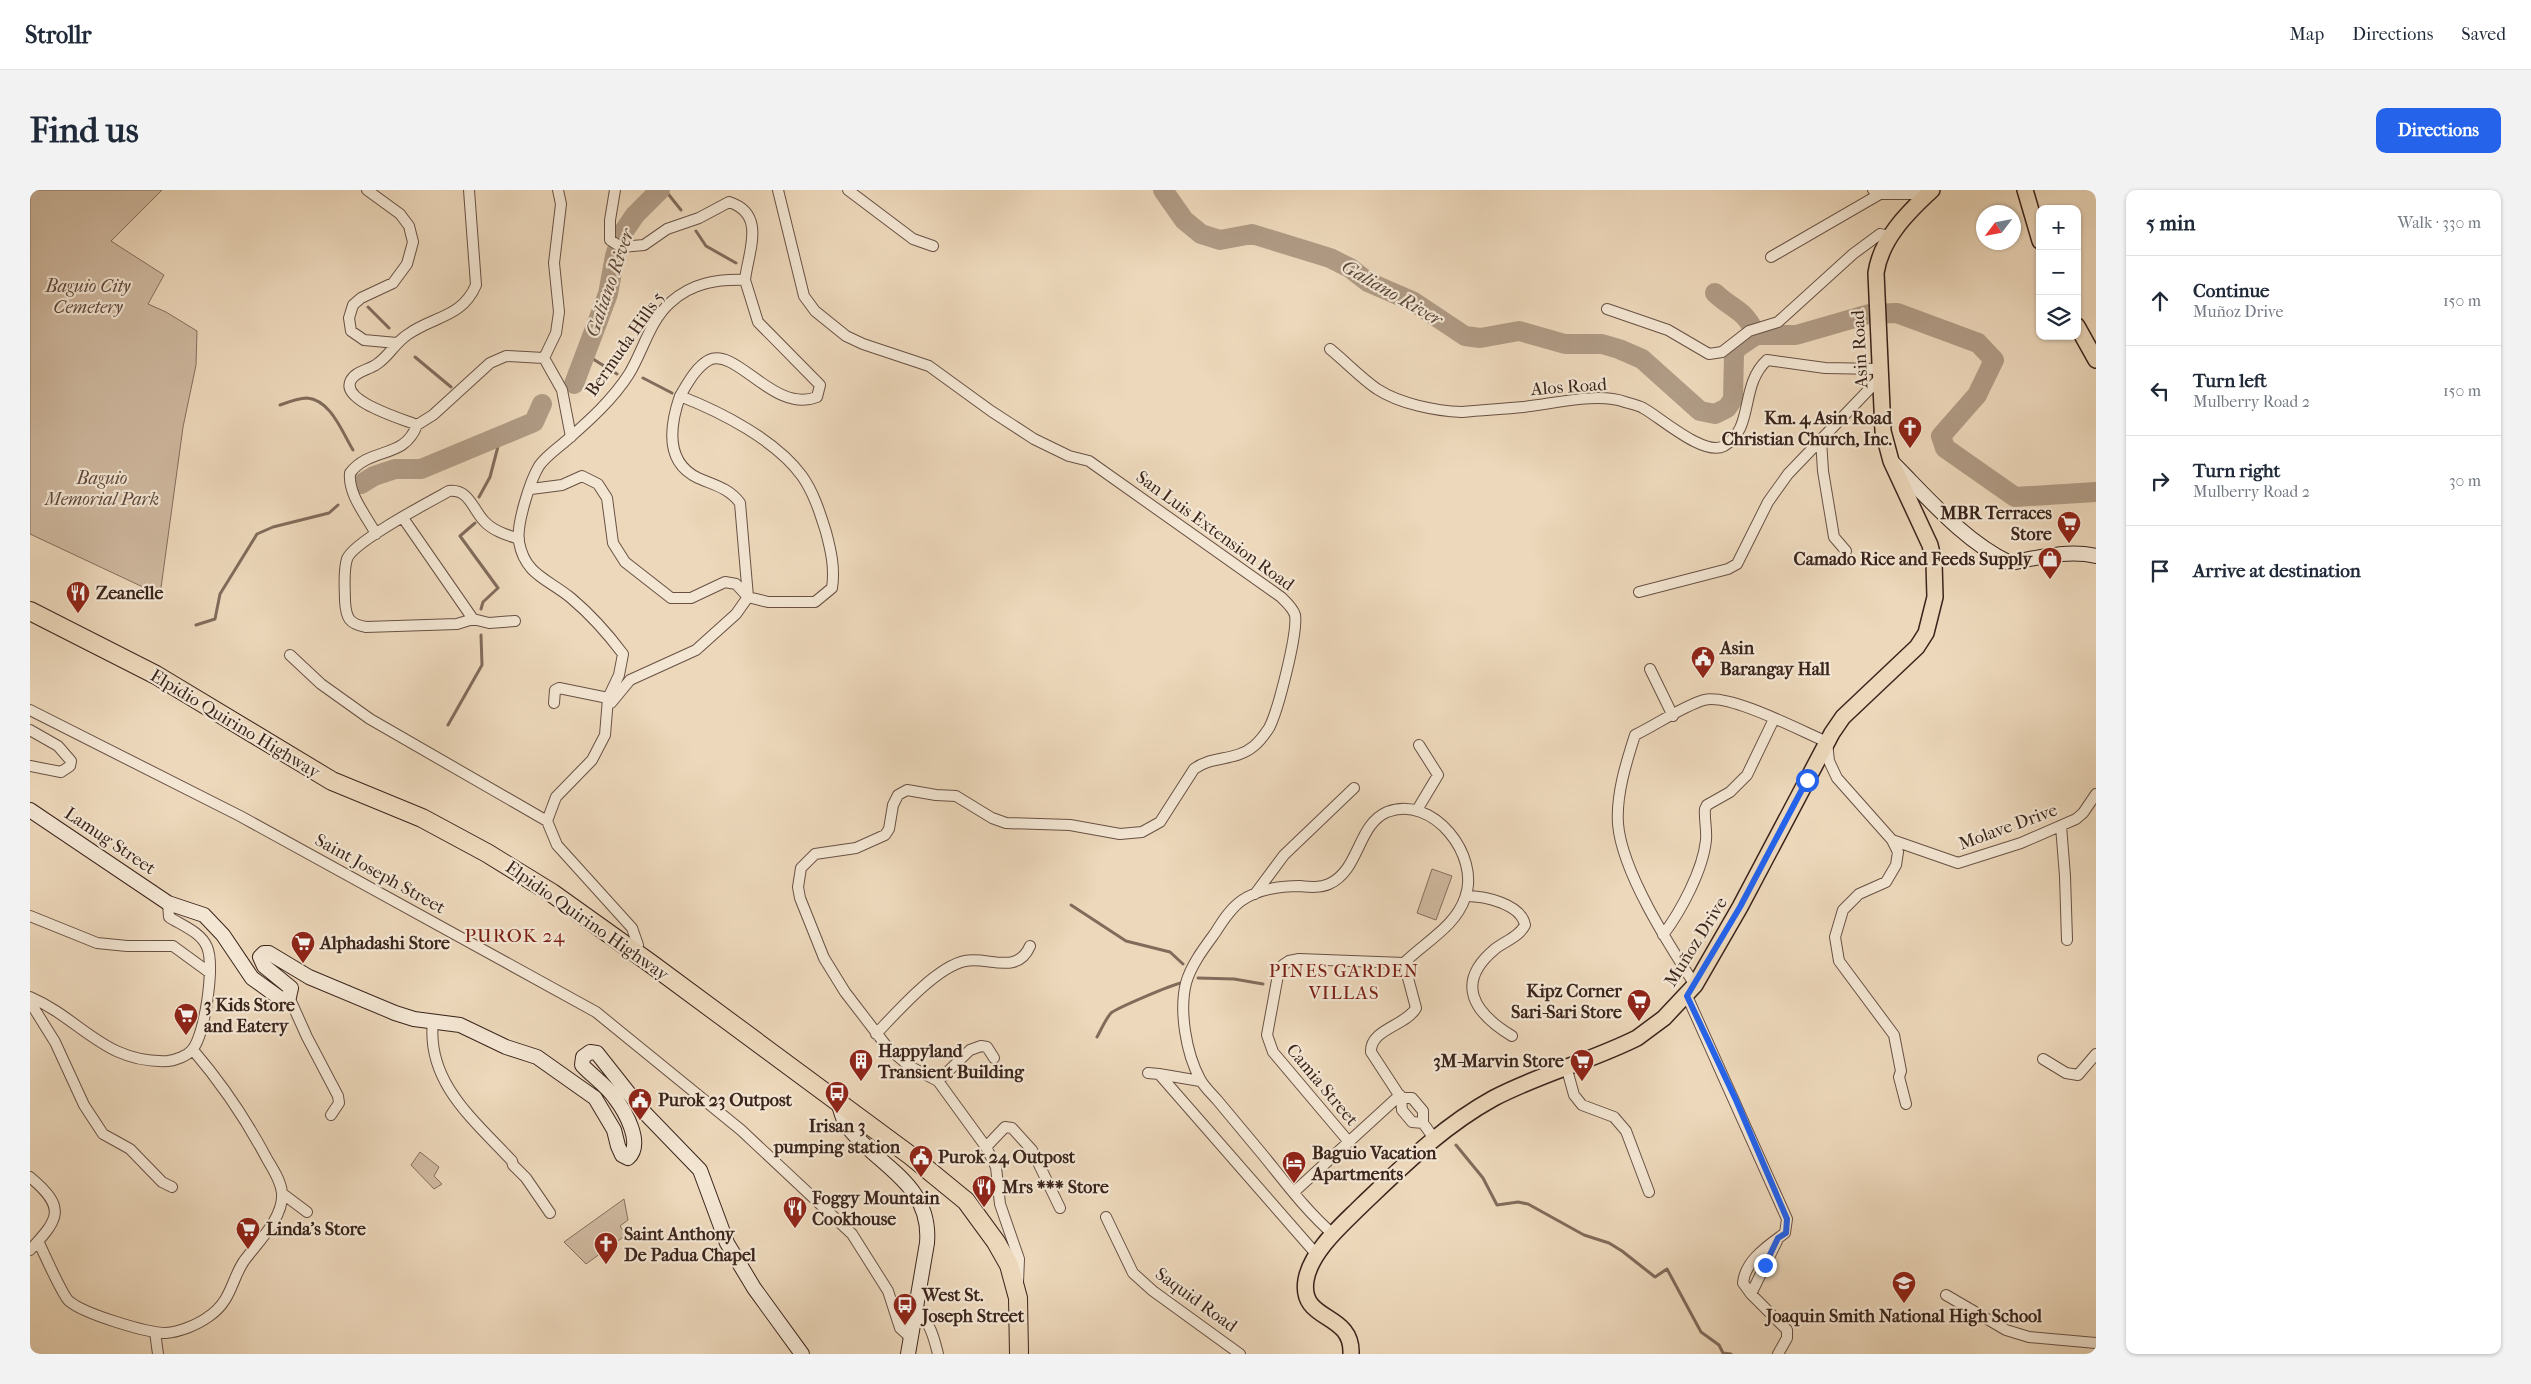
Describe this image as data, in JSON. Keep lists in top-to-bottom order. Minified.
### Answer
{"streets":{"highway":["Elpidio Quirino Highway"],"main road":["Asin Road","Muñoz Drive"],"street":["Bermuda Hills 5","Alos Road","San Luis Extension Road","Molave Drive","Lamug Street","Saint Joseph Street","Camia Street","Saquid Road"]},"crossings":[["Asin Road","Alos Road"],["Asin Road","Muñoz Drive"],["San Luis Extension Road","Elpidio Quirino Highway"]],"districts":["PUROK 24","PINES GARDEN VILLAS"],"water":["Galiano River"],"parks":["Baguio City Cemetery","Baguio Memorial Park"],"places":{"church":["Km. 4 Asin Road Christian Church, Inc.","Saint Anthony De Padua Chapel"],"supermarket":["MBR Terraces Store","Alphadashi Store","Kipz Corner Sari-Sari Store","3 Kids Store and Eatery","3M-Marvin Store","Linda's Store"],"shop":["Camado Rice and Feeds Supply"],"restaurant":["Zeanelle","Mrs *** Store","Foggy Mountain Cookhouse"],"public building":["Asin Barangay Hall","Purok 23 Outpost","Purok 24 Outpost"],"building":["Happyland Transient Building"],"bus stop":["Irisan 3 pumping station","West St. Joseph Street"],"hotel":["Baguio Vacation Apartments"],"school or university":["Joaquin Smith National High School"]},"north":"bottom left","page":{"header":"Strollr","nav":["Map","Directions","Saved"],"buttons":"Directions","title":"Find us","heading":["5 min","Walk · 330 m"],"map_buttons":["+","−"],"list":[["Continue","Muñoz Drive","150 m"],["Turn left","Mulberry Road 2","150 m"],["Turn right","Mulberry Road 2","30 m"],"Arrive at destination"]}}
